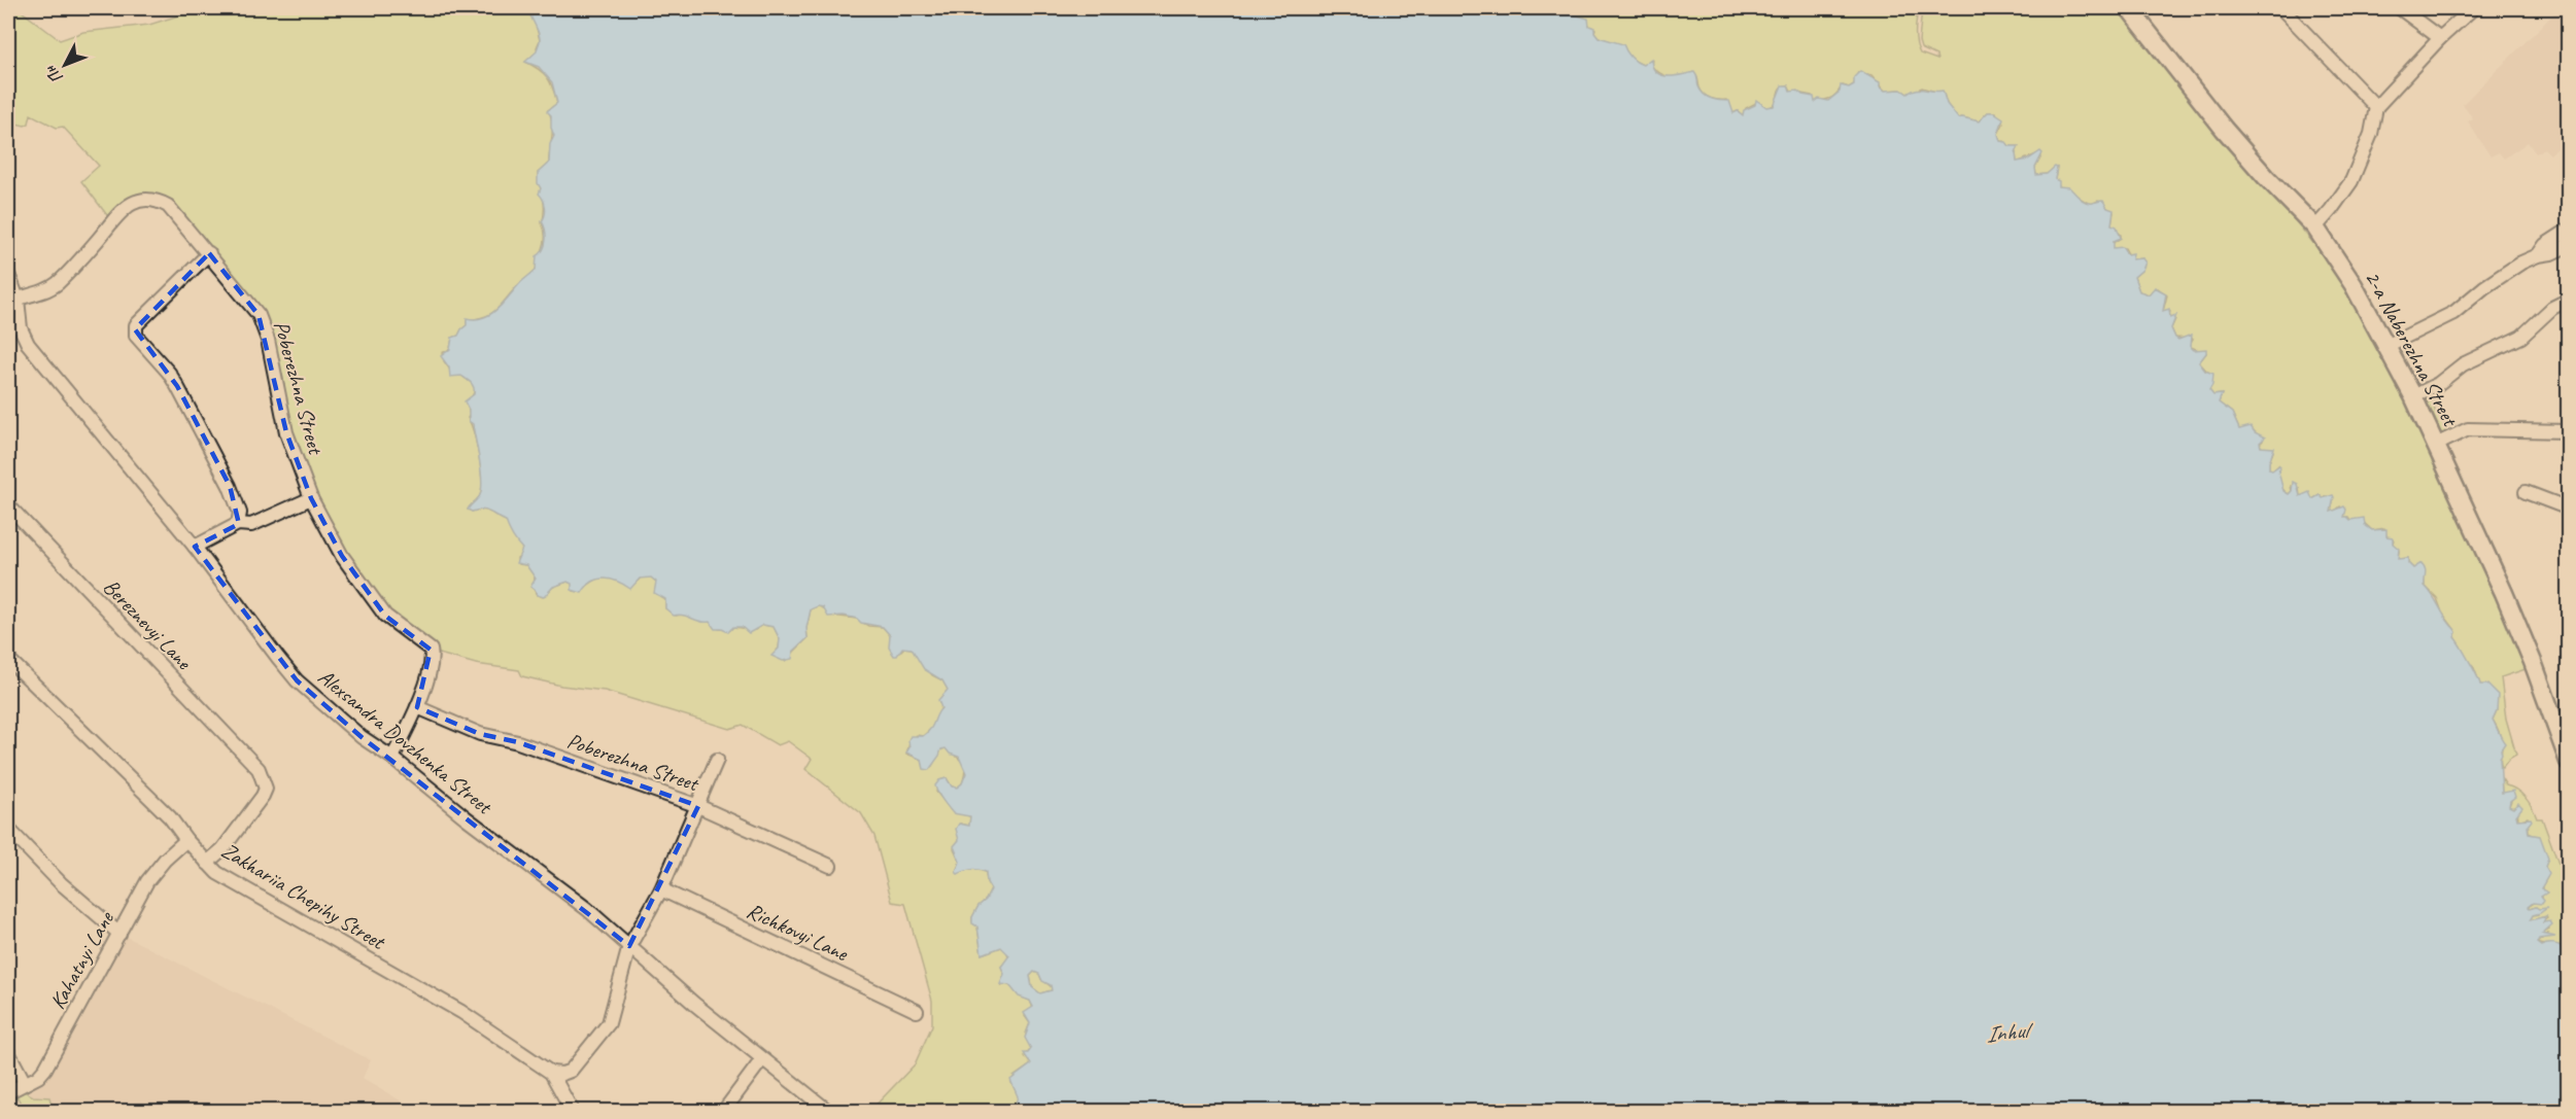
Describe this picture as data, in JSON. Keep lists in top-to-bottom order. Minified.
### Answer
{"streets":{"main road":["2-a Naberezhna Street"],"street":["Poberezhna Street","Bereznevyi Lane","Alexsandra Dovzhenka Street","Zakhariia Chepihy Street","Richkovyi Lane","Kahatnyi Lane"]},"crossings":[["Poberezhna Street","Alexsandra Dovzhenka Street"],["Bereznevyi Lane","Zakhariia Chepihy Street"],["Zakhariia Chepihy Street","Kahatnyi Lane"]],"water":["Inhul"],"north":"bottom left"}
